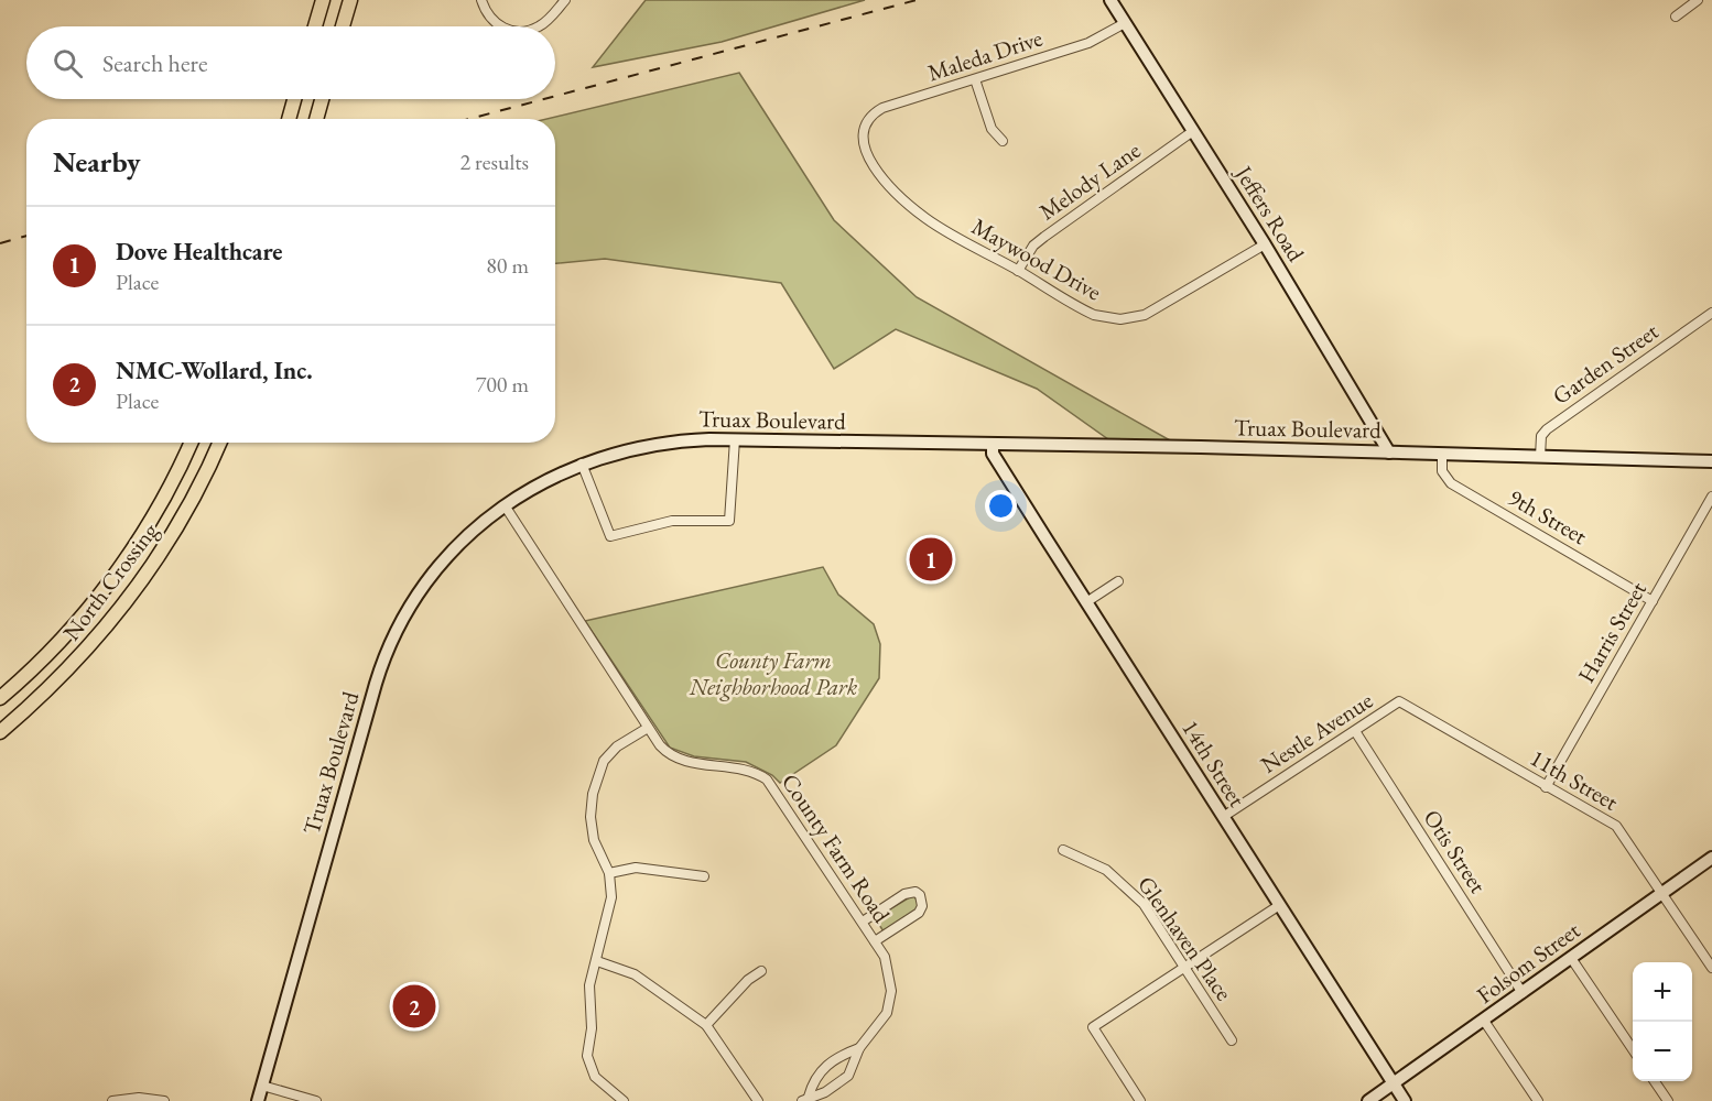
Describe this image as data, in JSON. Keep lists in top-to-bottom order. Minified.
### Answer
{"streets":{"main road":["Jeffers Road","Truax Boulevard","North Crossing","14th Street","Folsom Street"],"street":["Maleda Drive","Melody Lane","Maywood Drive","Garden Street","9th Street","Harris Street","Nestle Avenue","11th Street","County Farm Road","Otis Street","Glenhaven Place"]},"crossings":[["Maleda Drive","Jeffers Road"],["Maleda Drive","Maywood Drive"],["Melody Lane","Jeffers Road"],["Melody Lane","Maywood Drive"],["Jeffers Road","Maywood Drive"],["Jeffers Road","Truax Boulevard"],["Garden Street","Truax Boulevard"],["Truax Boulevard","9th Street"],["Truax Boulevard","14th Street"],["Truax Boulevard","County Farm Road"],["9th Street","Harris Street"],["Harris Street","11th Street"],["Nestle Avenue","14th Street"],["Nestle Avenue","11th Street"],["Nestle Avenue","Otis Street"],["14th Street","Folsom Street"],["11th Street","Folsom Street"],["Otis Street","Folsom Street"]],"parks":["County Farm Neighborhood Park"],"page":{"search":"Search here","heading":["Nearby","2 results"],"list":[{"mark":"1","name":"Dove Healthcare","note":"Place","value":"80 m"},{"mark":"2","name":"NMC-Wollard, Inc.","note":"Place","value":"700 m"}],"pins":["1","2"],"map_buttons":["+","−"]}}
